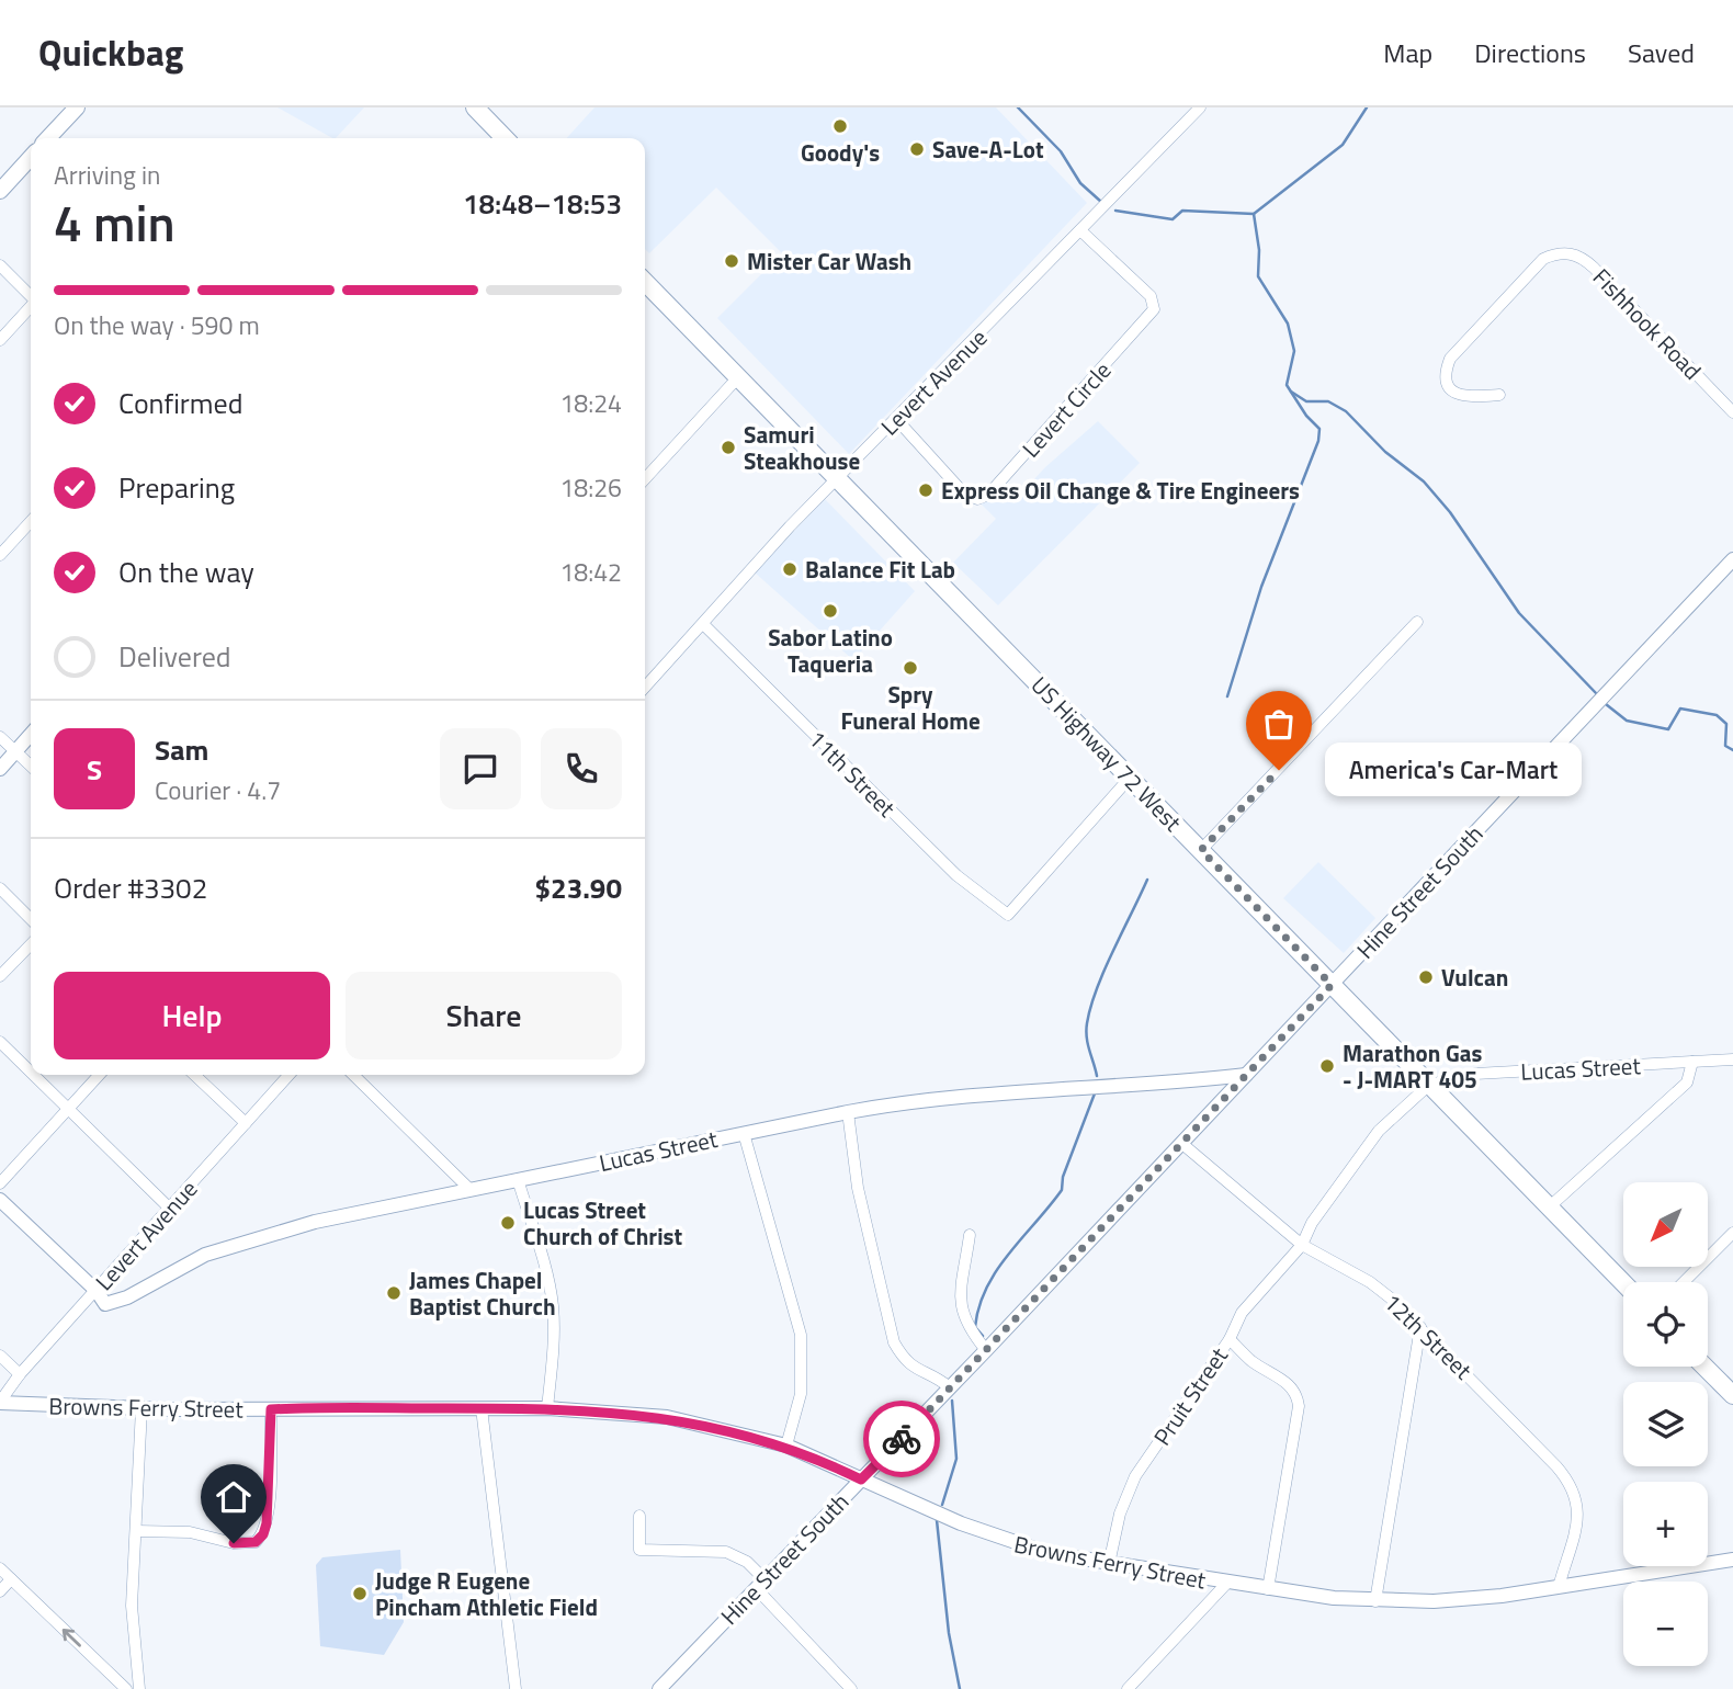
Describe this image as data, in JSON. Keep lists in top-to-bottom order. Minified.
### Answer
{"streets":{"highway":["US Highway 72 West"],"street":["Fishhook Road","Levert Avenue","Levert Circle","11th Street","Hine Street South","Lucas Street","12th Street","Pruit Street","Browns Ferry Street"]},"crossings":[["Levert Avenue","Levert Circle"],["Levert Avenue","US Highway 72 West"],["Levert Avenue","11th Street"],["Levert Avenue","Lucas Street"],["Levert Avenue","Browns Ferry Street"],["US Highway 72 West","11th Street"],["US Highway 72 West","Hine Street South"],["US Highway 72 West","Lucas Street"],["US Highway 72 West","Pruit Street"],["Hine Street South","Lucas Street"],["Hine Street South","12th Street"],["Hine Street South","Browns Ferry Street"],["Lucas Street","Pruit Street"],["12th Street","Pruit Street"],["12th Street","Browns Ferry Street"],["Pruit Street","Browns Ferry Street"]],"places":["Goody's","Save-A-Lot","Mister Car Wash","Samuri Steakhouse","Express Oil Change & Tire Engineers","Balance Fit Lab","Sabor Latino Taqueria","Spry Funeral Home","America's Car-Mart","Vulcan","Marathon Gas - J-MART 405","Lucas Street Church of Christ","James Chapel Baptist Church","Judge R Eugene Pincham Athletic Field"],"north":"bottom left","page":{"header":"Quickbag","nav":["Map","Directions","Saved"],"heading":["4 min","Arriving in","18:48–18:53"],"panel":["Sam","Courier · 4.7","Order #3302","$23.90"],"bar":"On the way · 590 m","list":[["Confirmed","18:24"],["Preparing","18:26"],["On the way","18:42"],"Delivered"],"round":"S","bubble":"America's Car-Mart","buttons":["Help","Share"],"map_buttons":["+","−"]}}
